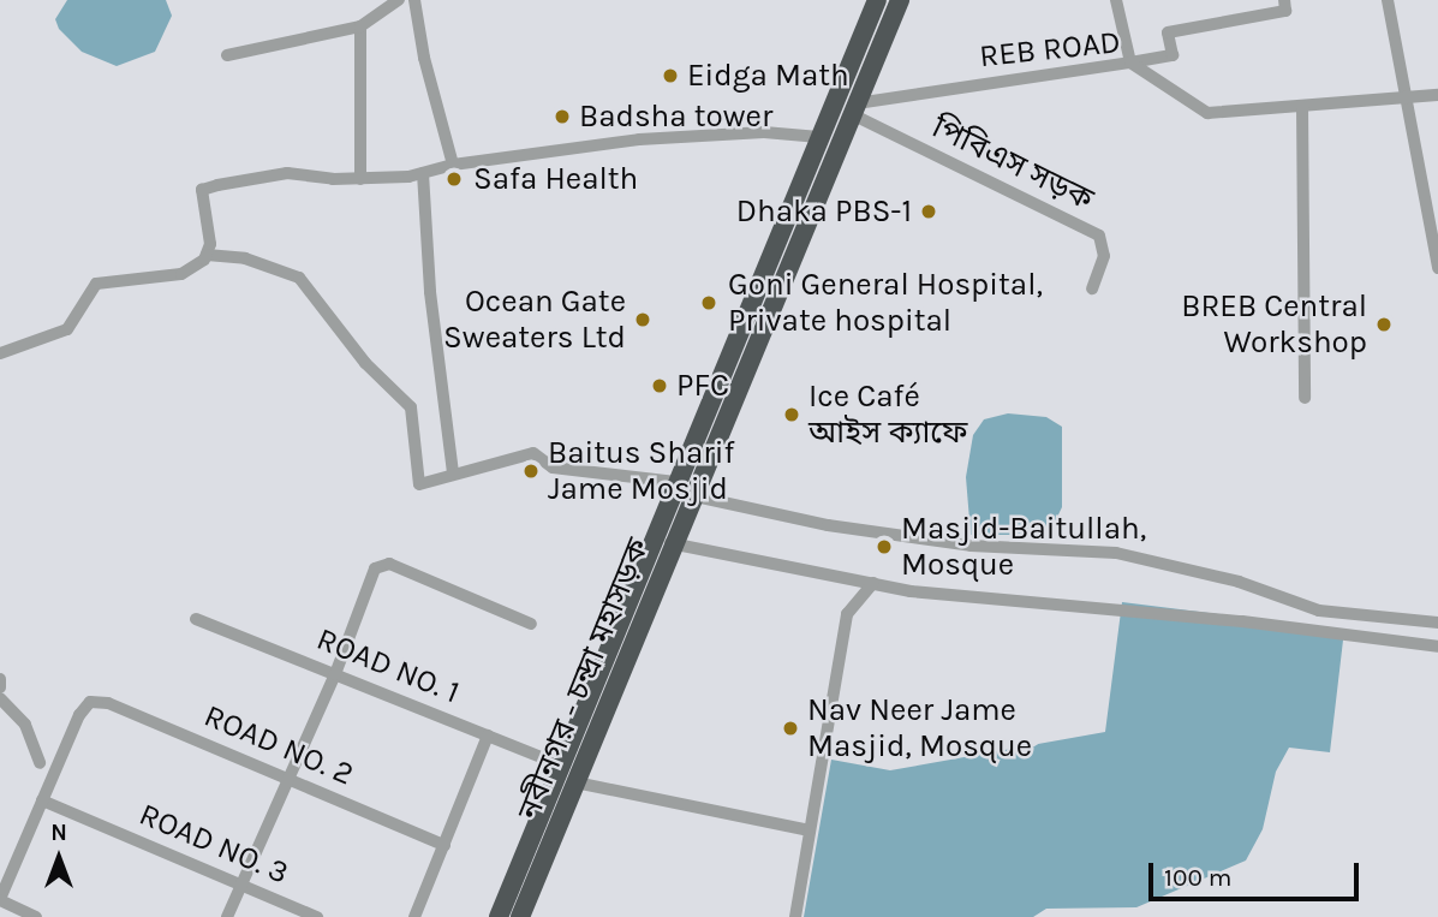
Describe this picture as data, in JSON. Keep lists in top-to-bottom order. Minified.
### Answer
{"streets":{"highway":["নবীনগর - চন্দ্রা মহাসড়ক"],"street":["REB ROAD","পিবিএস সড়ক","ROAD NO. 1","ROAD NO. 2","ROAD NO. 3"]},"crossings":[["REB ROAD","পিবিএস সড়ক"],["REB ROAD","নবীনগর - চন্দ্রা মহাসড়ক"],["পিবিএস সড়ক","নবীনগর - চন্দ্রা মহাসড়ক"],["ROAD NO. 1","নবীনগর - চন্দ্রা মহাসড়ক"],["ROAD NO. 2","ROAD NO. 3"]],"places":["Eidga Math","Badsha tower","Safa Health","Dhaka PBS-1","Goni General Hospital, Private hospital","Ocean Gate Sweaters Ltd","BREB Central Workshop","PFC","Ice Café আইস ক্যাফে","Baitus Sharif Jame Mosjid","Masjid-Baitullah, Mosque","Nav Neer Jame Masjid, Mosque"],"scale_bar":"100 m","north":"top"}
